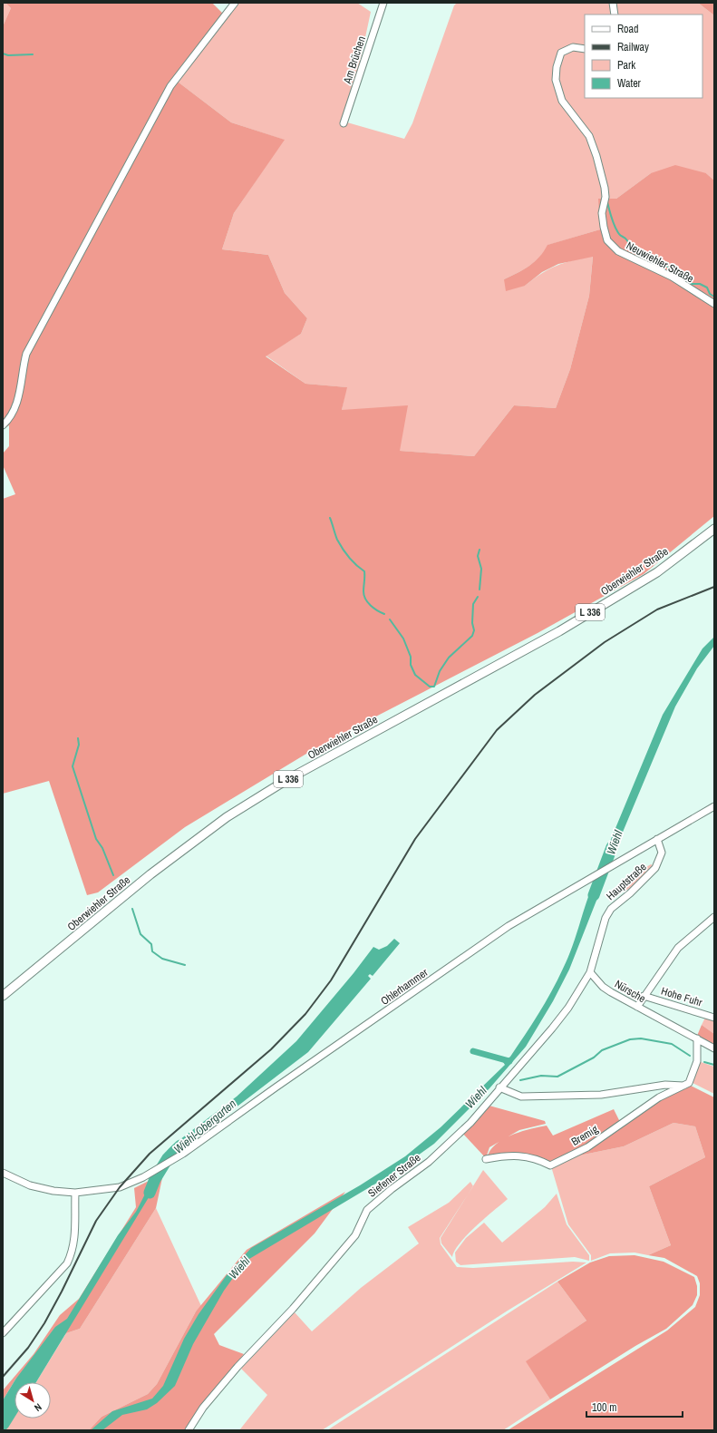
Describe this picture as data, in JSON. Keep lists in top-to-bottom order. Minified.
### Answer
{"streets":{"main road":["Oberwiehler Straße","L 336"],"street":["Am Brüchen","Neuwiehler Straße","Hauptstraße","Ohlerhammer","Nürsche","Hohe Fuhr","Bremig","Siefener Straße"]},"crossings":[["Hauptstraße","Ohlerhammer"],["Hauptstraße","Nürsche"],["Hauptstraße","Siefener Straße"],["Nürsche","Siefener Straße"]],"water":["Wiehl","Wiehl-Obergarten"],"legend":["Road","Railway","Park","Water"],"scale_bar":"100 m","north":"bottom right"}
